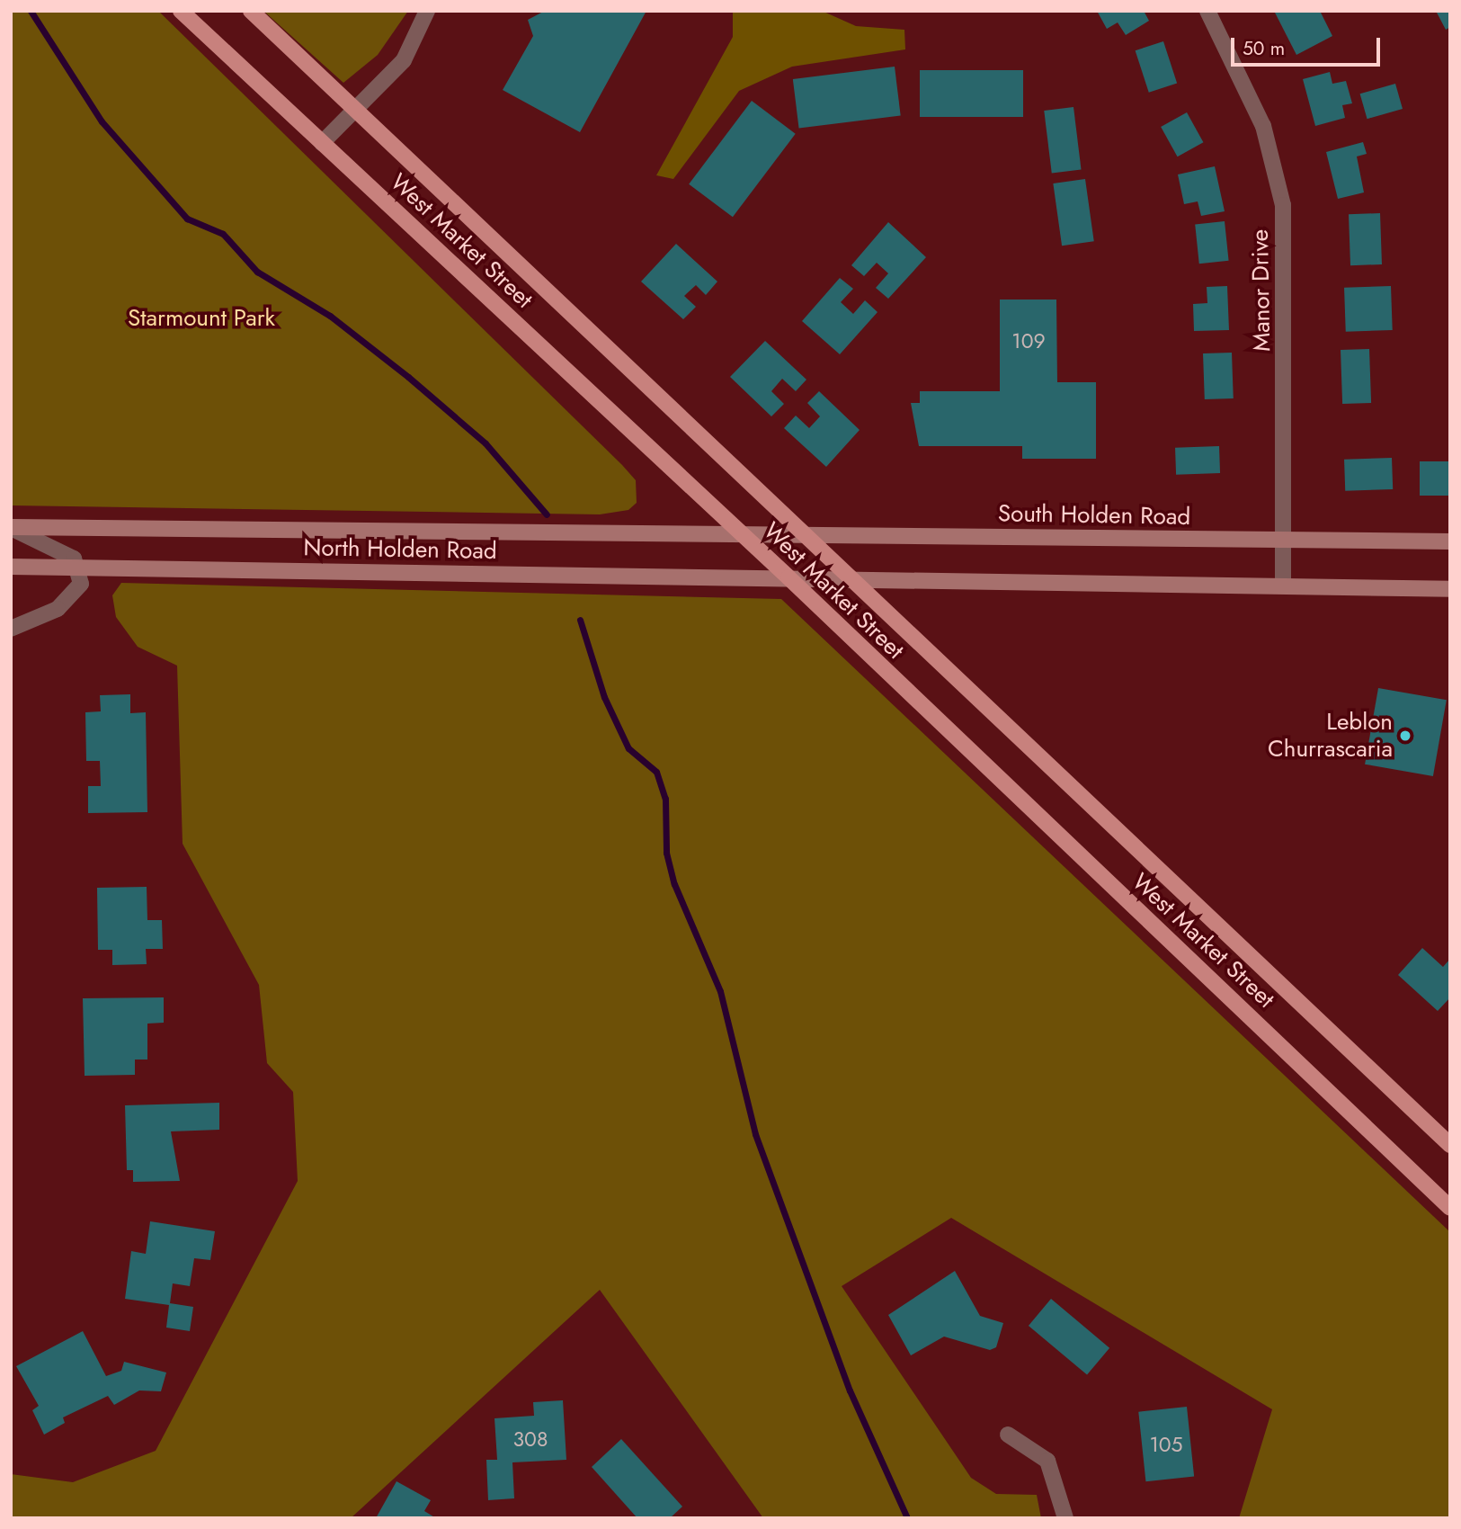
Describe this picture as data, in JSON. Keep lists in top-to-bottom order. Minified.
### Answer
{"streets":{"main road":["West Market Street","South Holden Road","North Holden Road"],"street":["Manor Drive"]},"crossings":[["West Market Street","South Holden Road"],["West Market Street","North Holden Road"],["Manor Drive","South Holden Road"],["South Holden Road","North Holden Road"]],"parks":["Starmount Park"],"places":["Leblon Churrascaria"],"house_numbers":["109","308","105"],"scale_bar":"50 m"}
